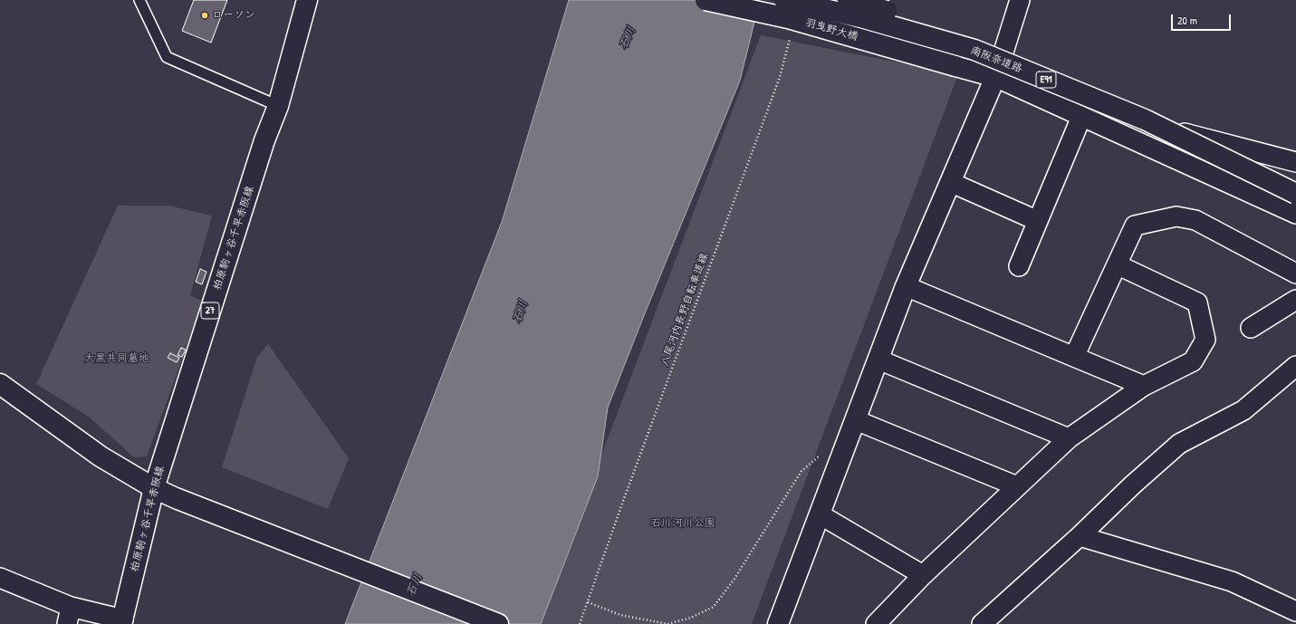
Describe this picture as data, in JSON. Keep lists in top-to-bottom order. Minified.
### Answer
{"streets":{"main road":["羽曳野大橋","南阪奈道路","E91","柏原駒ヶ谷千早赤阪線","27"],"path":["八尾河内長野自転車道線"]},"water":["石川"],"parks":["大黒共同墓地","石川河川公園"],"places":["ローソン"],"scale_bar":"20 m"}
